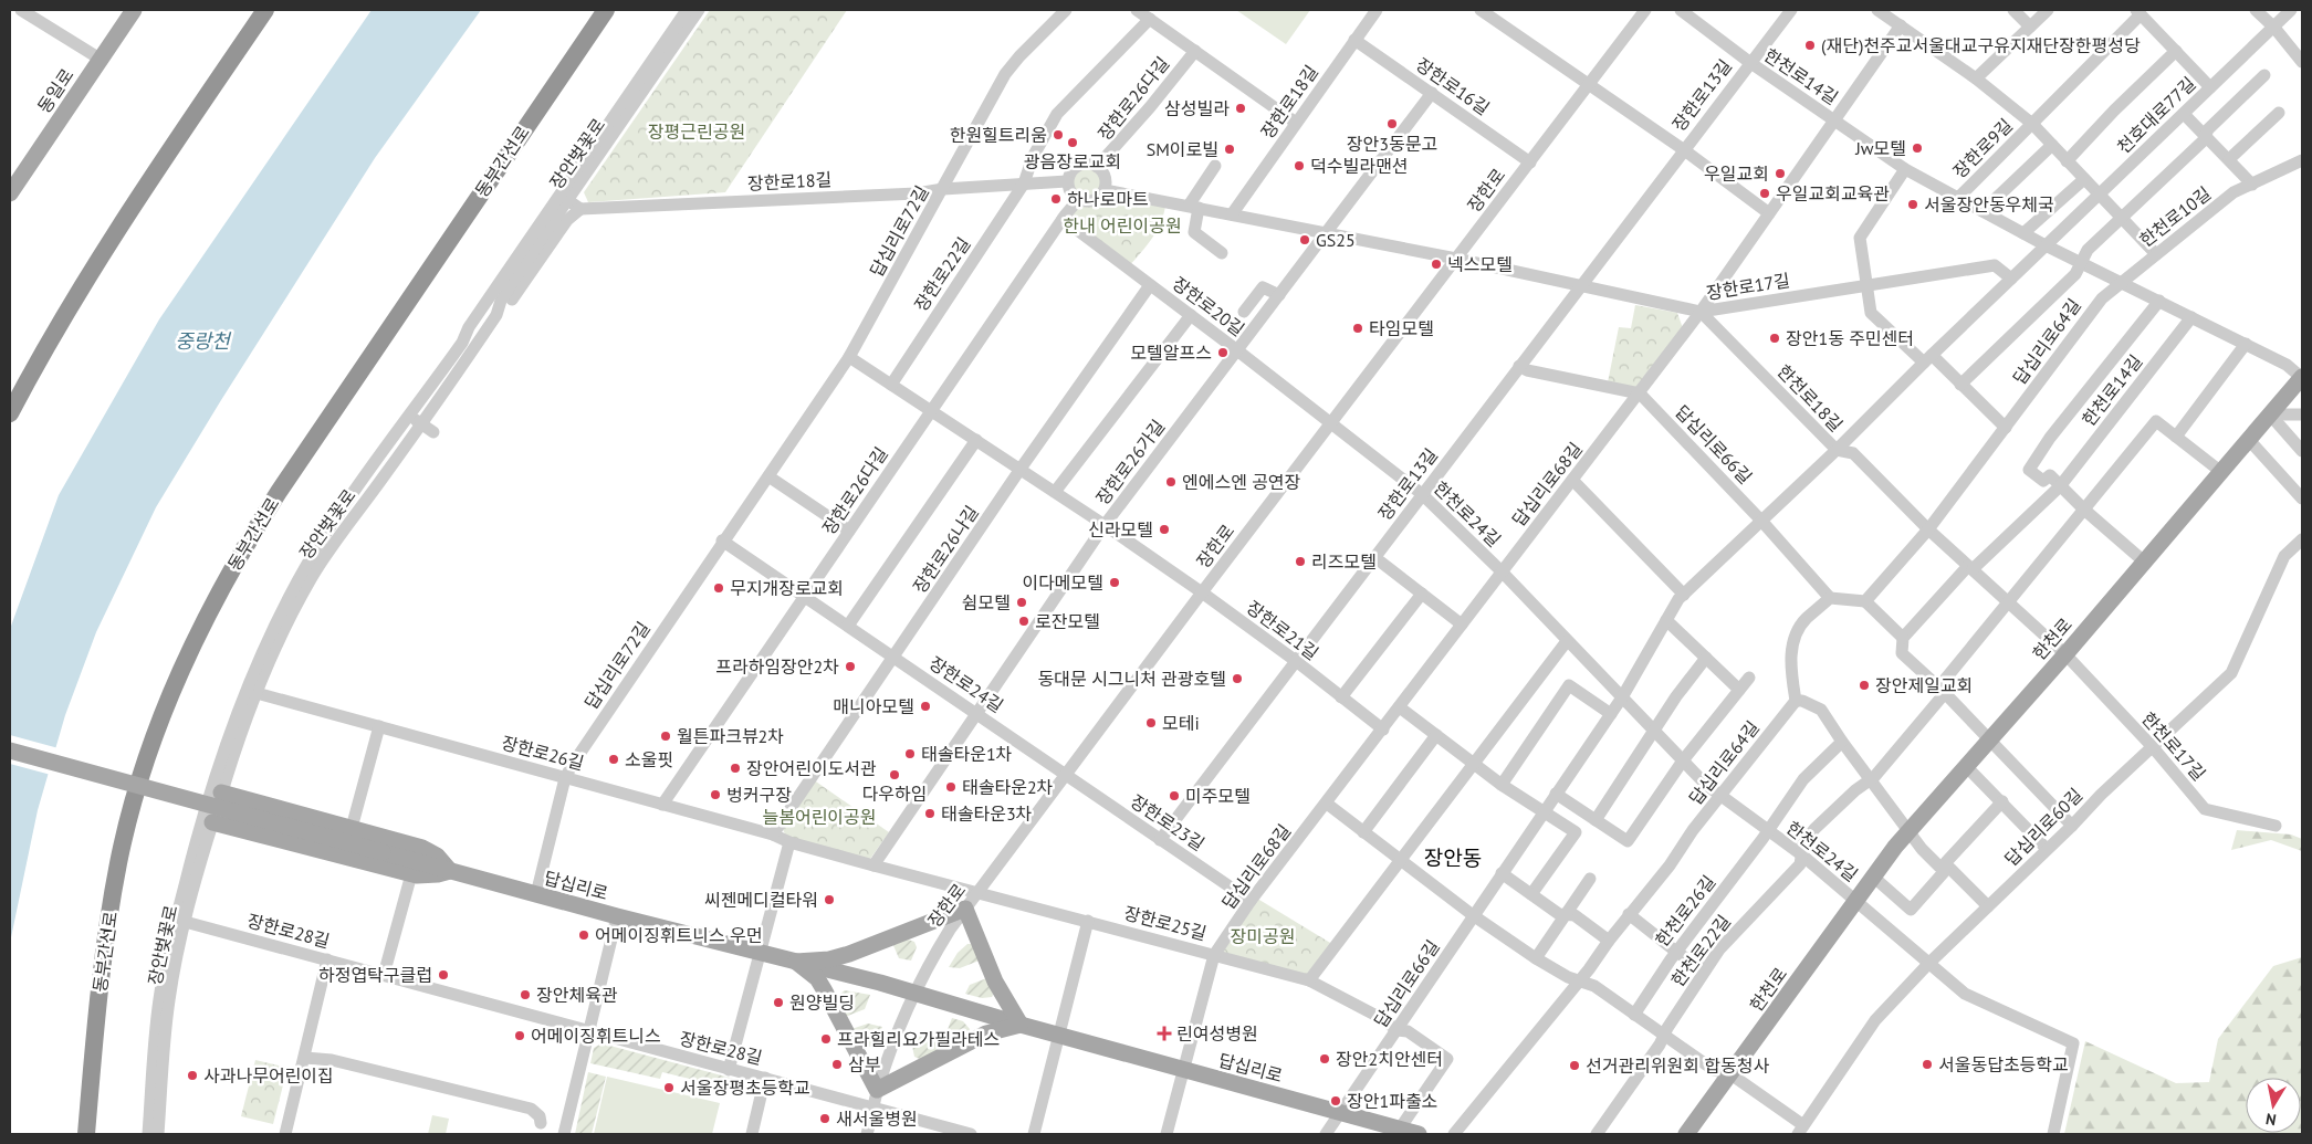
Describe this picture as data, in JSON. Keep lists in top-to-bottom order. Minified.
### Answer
{"streets":{"highway":["동부간선로"],"main road":["동일로","한천로","답십리로"],"street":["한천로14길","장한로16길","장한로13길","장한로26다길","장한로18길","천호대로77길","장한로9길","장안벚꽃로","장한로","한천로10길","답십리로72길","장한로22길","장한로17길","장한로20길","답십리로64길","한천로18길","답십리로66길","장한로26가길","답십리로68길","한천로24길","장한로26나길","장한로21길","장한로24길","한천로17길","장한로26길","장한로23길","답십리로60길","한천로26길","장한로25길","장한로28길","한천로22길"]},"crossings":[["한천로14길","장한로13길"],["한천로14길","천호대로77길"],["한천로14길","장한로9길"],["한천로14길","한천로10길"],["한천로14길","답십리로64길"],["한천로14길","답십리로66길"],["한천로14길","답십리로68길"],["한천로14길","한천로"],["장한로16길","장한로18길"],["장한로16길","장한로"],["장한로16길","장한로26가길"],["장한로13길","장한로"],["장한로13길","장한로17길"],["장한로13길","답십리로68길"],["장한로13길","한천로24길"],["장한로13길","장한로21길"],["장한로13길","장한로23길"],["장한로26다길","장한로18길"],["장한로26다길","장한로20길"],["장한로26다길","장한로24길"],["장한로26다길","장한로26길"],["장한로18길","답십리로72길"],["장한로18길","장한로22길"],["천호대로77길","장한로9길"],["천호대로77길","답십리로66길"],["장한로9길","한천로10길"],["장안벚꽃로","장한로26길"],["장안벚꽃로","장한로28길"],["장한로","장한로17길"],["장한로","장한로20길"],["장한로","한천로24길"],["장한로","장한로21길"],["장한로","장한로24길"],["장한로","장한로26길"],["장한로","장한로23길"],["장한로","답십리로"],["장한로","장한로25길"],["장한로","장한로28길"],["한천로10길","답십리로64길"],["답십리로72길","장한로24길"],["답십리로72길","장한로26길"],["답십리로72길","답십리로"],["장한로17길","한천로18길"],["장한로17길","답십리로66길"],["장한로17길","답십리로68길"],["장한로20길","장한로26가길"],["장한로20길","한천로24길"],["장한로20길","장한로26나길"],["답십리로64길","한천로18길"],["답십리로64길","한천로24길"],["한천로18길","답십리로66길"],["한천로18길","답십리로68길"],["한천로18길","한천로"],["한천로18길","한천로17길"],["한천로18길","한천로22길"],["답십리로66길","답십리로68길"],["답십리로66길","한천로24길"],["답십리로66길","답십리로"],["답십리로66길","장한로25길"],["장한로26가길","장한로24길"],["장한로26가길","장한로26길"],["답십리로68길","한천로24길"],["답십리로68길","장한로21길"],["답십리로68길","장한로23길"],["답십리로68길","답십리로"],["답십리로68길","장한로25길"],["한천로24길","한천로"],["한천로24길","한천로26길"],["한천로24길","한천로22길"],["장한로26나길","장한로24길"],["장한로26나길","장한로26길"],["한천로","한천로17길"],["장한로24길","장한로23길"],["한천로17길","답십리로60길"],["장한로26길","장한로25길"]],"districts":["장안동"],"water":["중랑천"],"parks":["장평근린공원","한내 어린이공원","늘봄어린이공원","장미공원"],"places":{"other":["(재단)천주교서울대교구유지재단장한평성당","삼성빌라","장안3동문고","한원힐트리움","광음장로교회","Jw모텔","SM이로빌","덕수빌라맨션","우일교회","우일교회교육관","하나로마트","서울장안동우체국","GS25","넥스모텔","타임모텔","장안1동 주민센터","모텔알프스","엔에스엔 공연장","신라모텔","리즈모텔","이다메모텔","무지개장로교회","쉼모텔","로잔모텔","프라하임장안2차","동대문 시그니처 관광호텔","장안제일교회","매니아모텔","모테i","월튼파크뷰2차","태솔타운1차","소울핏","장안어린이도서관","다우하임","태솔타운2차","벙커구장","미주모텔","태솔타운3차","씨젠메디컬타워","어메이징휘트니스 우먼","하정엽탁구클럽","장안체육관","원양빌딩","어메이징휘트니스","프라힐리요가필라테스","장안2치안센터","삼부","서울동답초등학교","선거관리위원회 합동청사","사과나무어린이집","서울장평초등학교","장안1파출소","새서울병원"],"health":["린여성병원"]},"north":"bottom"}
